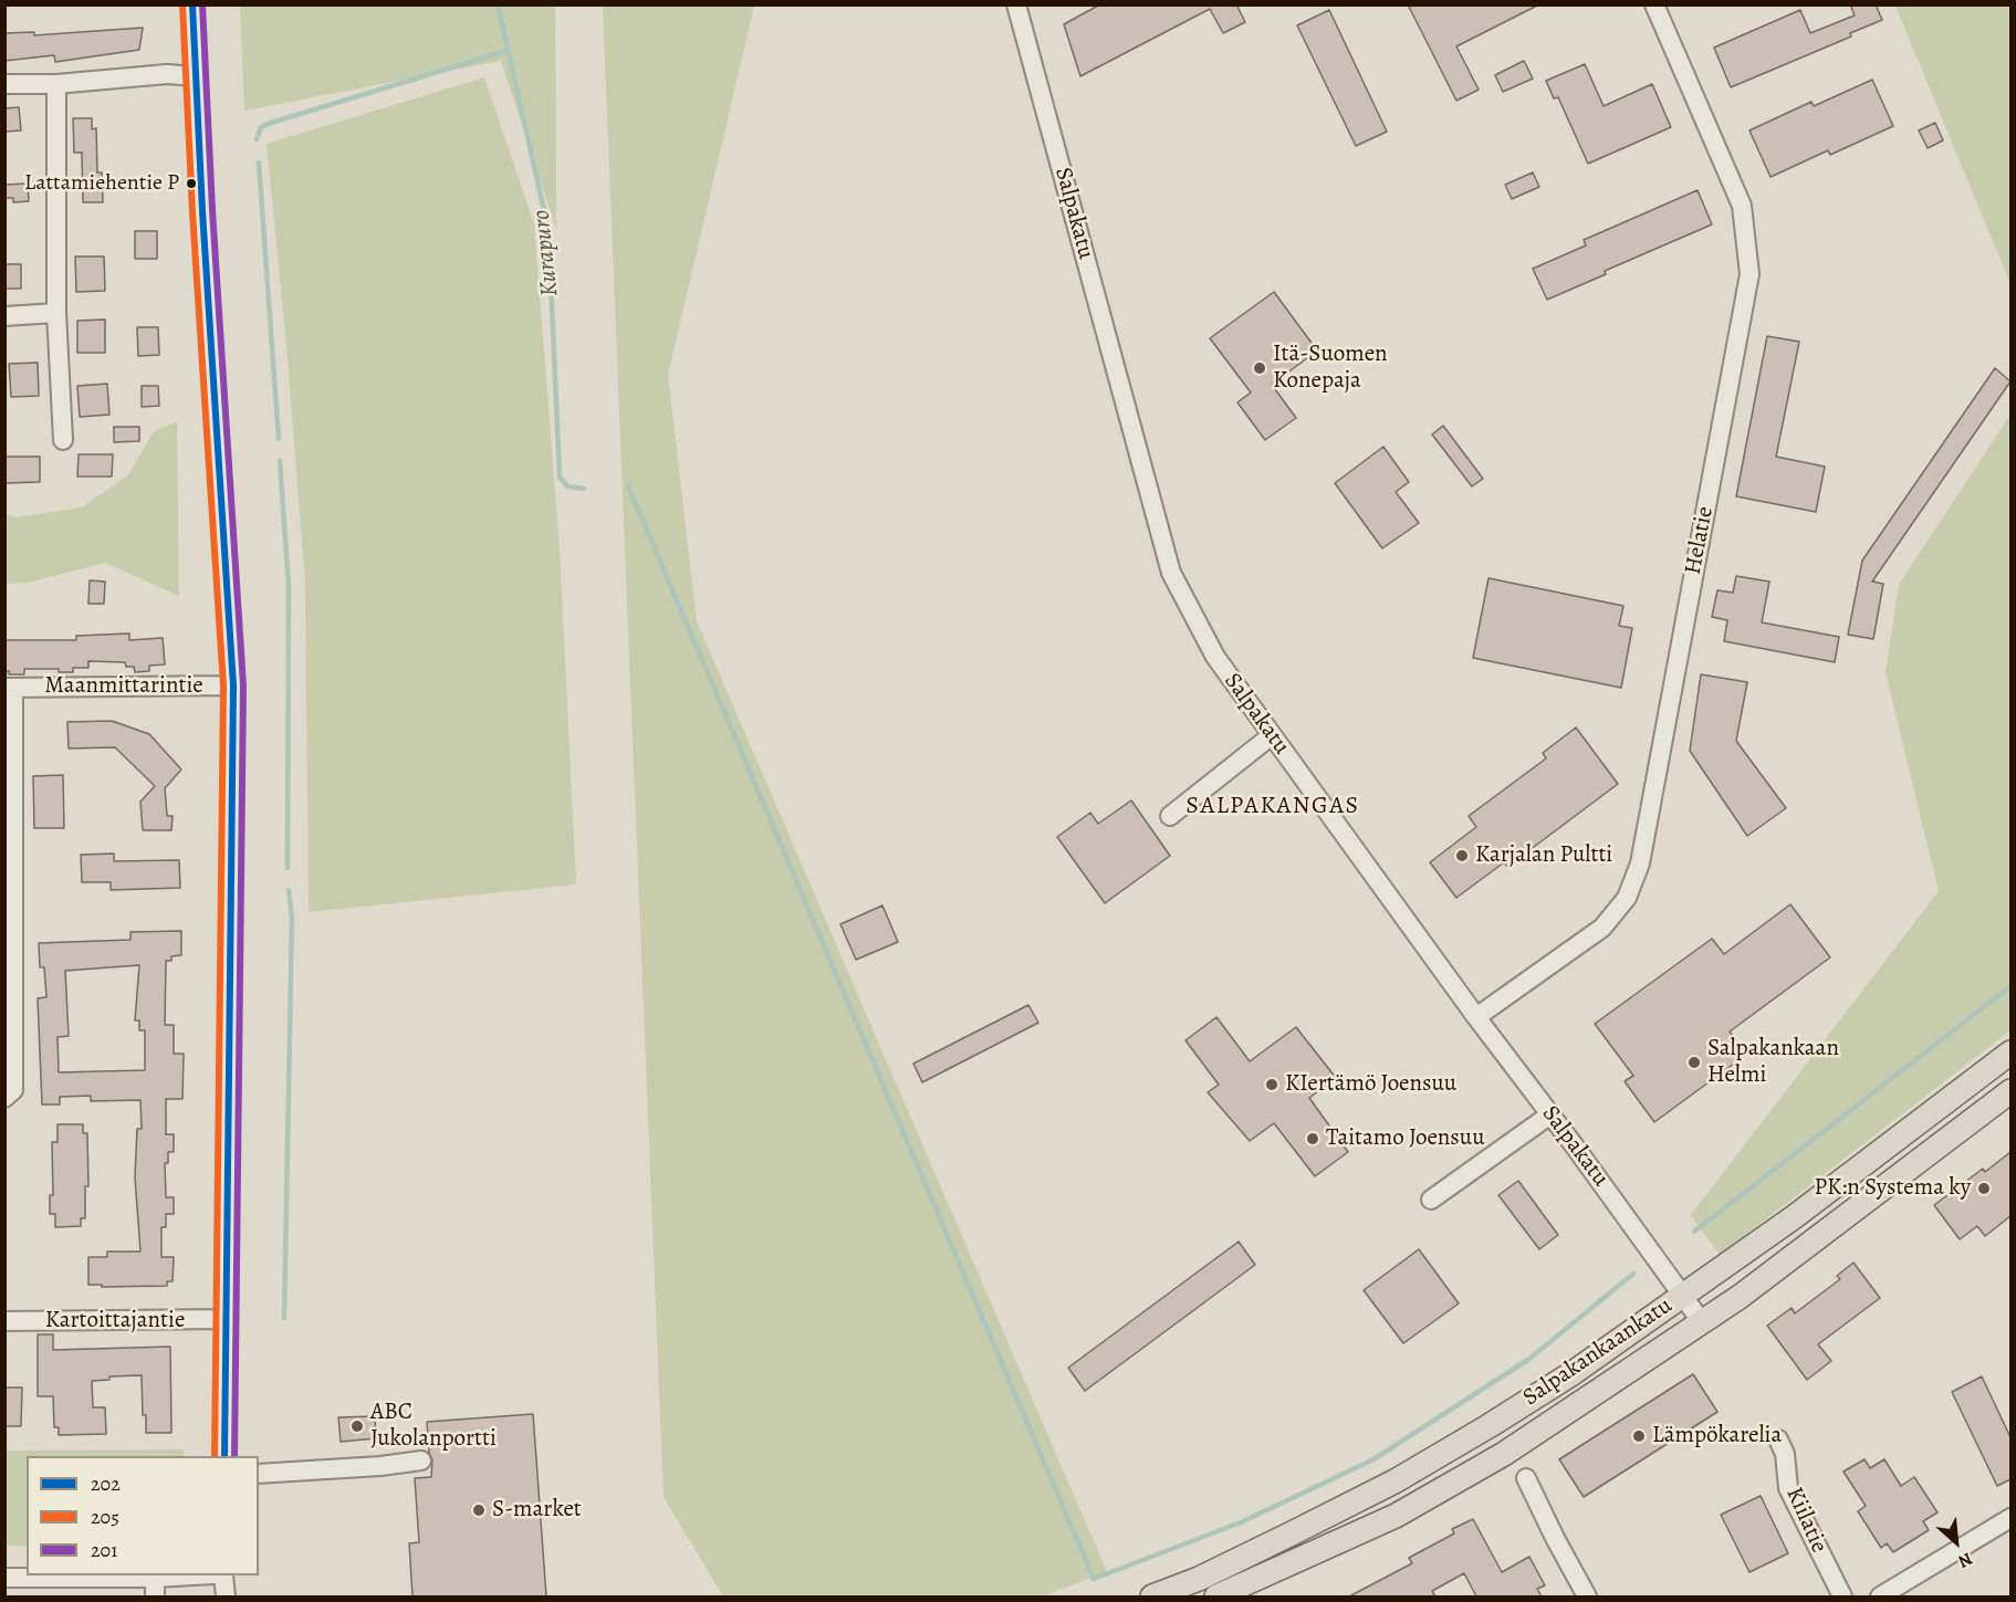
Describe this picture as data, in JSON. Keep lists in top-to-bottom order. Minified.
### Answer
{"streets":{"main road":["Salpakankaankatu"],"street":["Salpakatu","Helatie","Maanmittarintie","Kartoittajantie","Kiilatie"]},"crossings":[["Salpakatu","Helatie"],["Salpakatu","Salpakankaankatu"]],"districts":["SALPAKANGAS"],"water":["Kurapuro"],"places":["Lattamiehentie P","Itä-Suomen Konepaja","Karjalan Pultti","Salpakankaan Helmi","KIertämö Joensuu","Taitamo Joensuu","PK:n Systema ky","ABC Jukolanportti","Lämpökarelia","S-market"],"lines":["transit line 202","transit line 205","transit line 201"],"legend":["202","205","201"],"north":"bottom right"}
